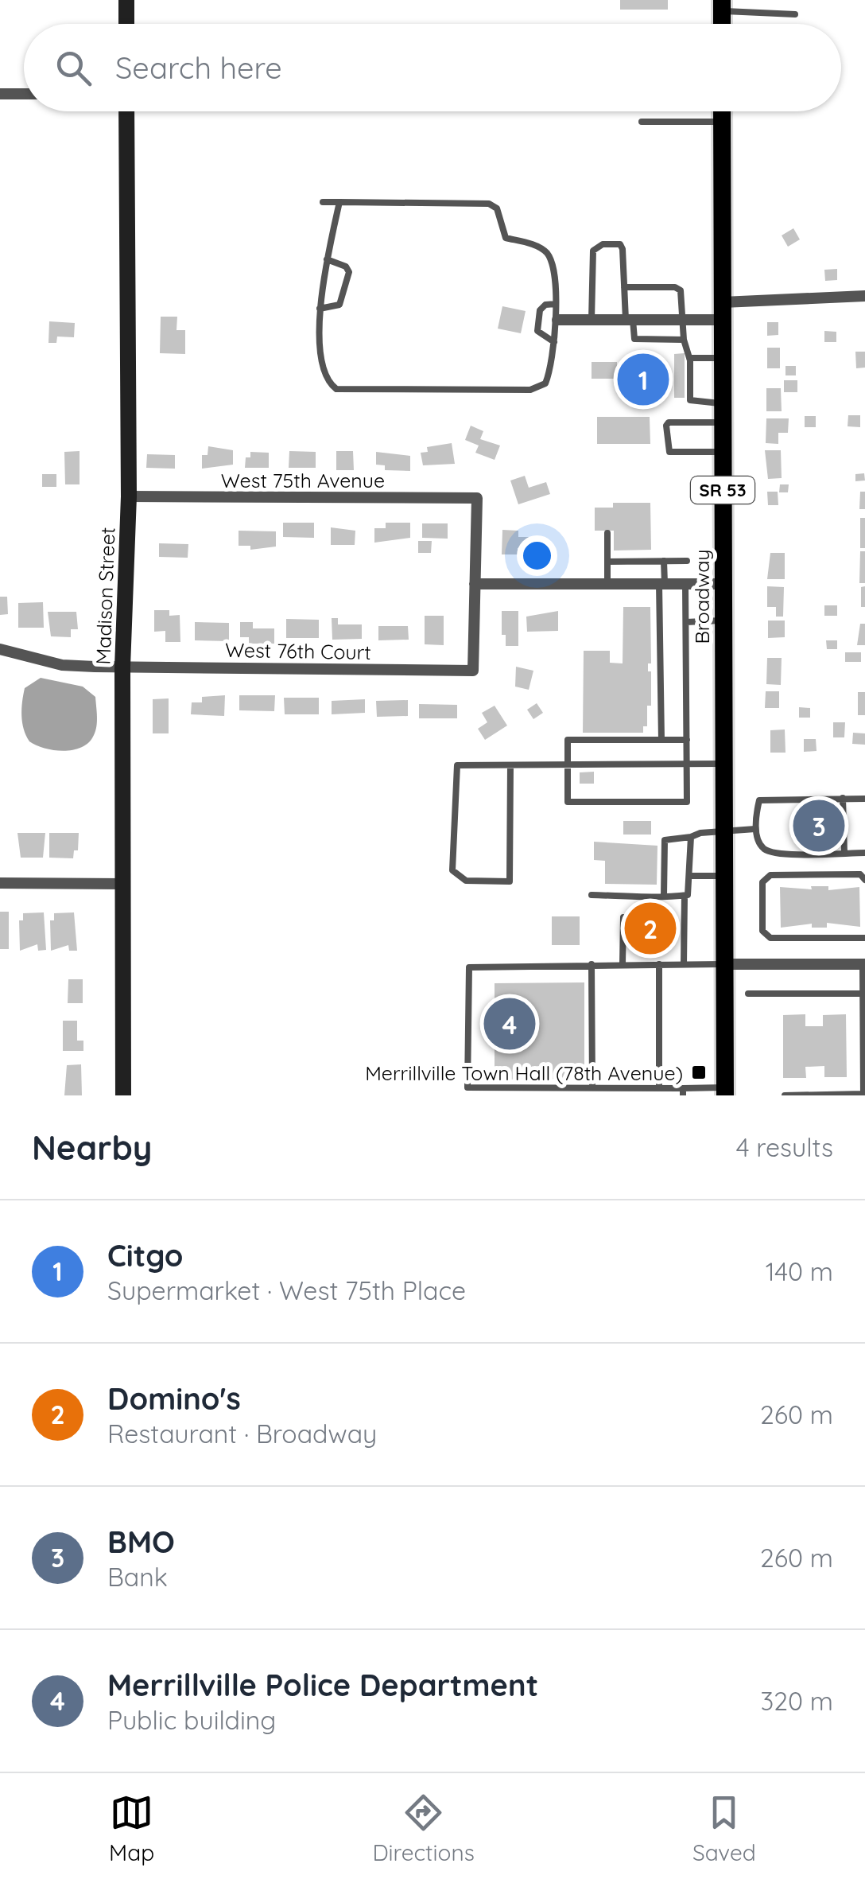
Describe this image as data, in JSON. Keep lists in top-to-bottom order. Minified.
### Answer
{"streets":{"main road":["SR 53","Broadway"],"street":["West 75th Avenue","Madison Street","West 76th Court"]},"crossings":[["West 75th Avenue","Madison Street"],["West 75th Avenue","West 76th Court"],["Madison Street","West 76th Court"]],"places":{"transit":["Merrillville Town Hall (78th Avenue)"]},"page":{"search":"Search here","pins":["1","3","2","4"],"heading":["Nearby","4 results"],"list":[{"mark":"1","name":"Citgo","note":"Supermarket · West 75th Place","value":"140 m"},{"mark":"2","name":"Domino's","note":"Restaurant · Broadway","value":"260 m"},{"mark":"3","name":"BMO","note":"Bank","value":"260 m"},{"mark":"4","name":"Merrillville Police Department","note":"Public building","value":"320 m"}],"nav":["Map","Directions","Saved"]}}
